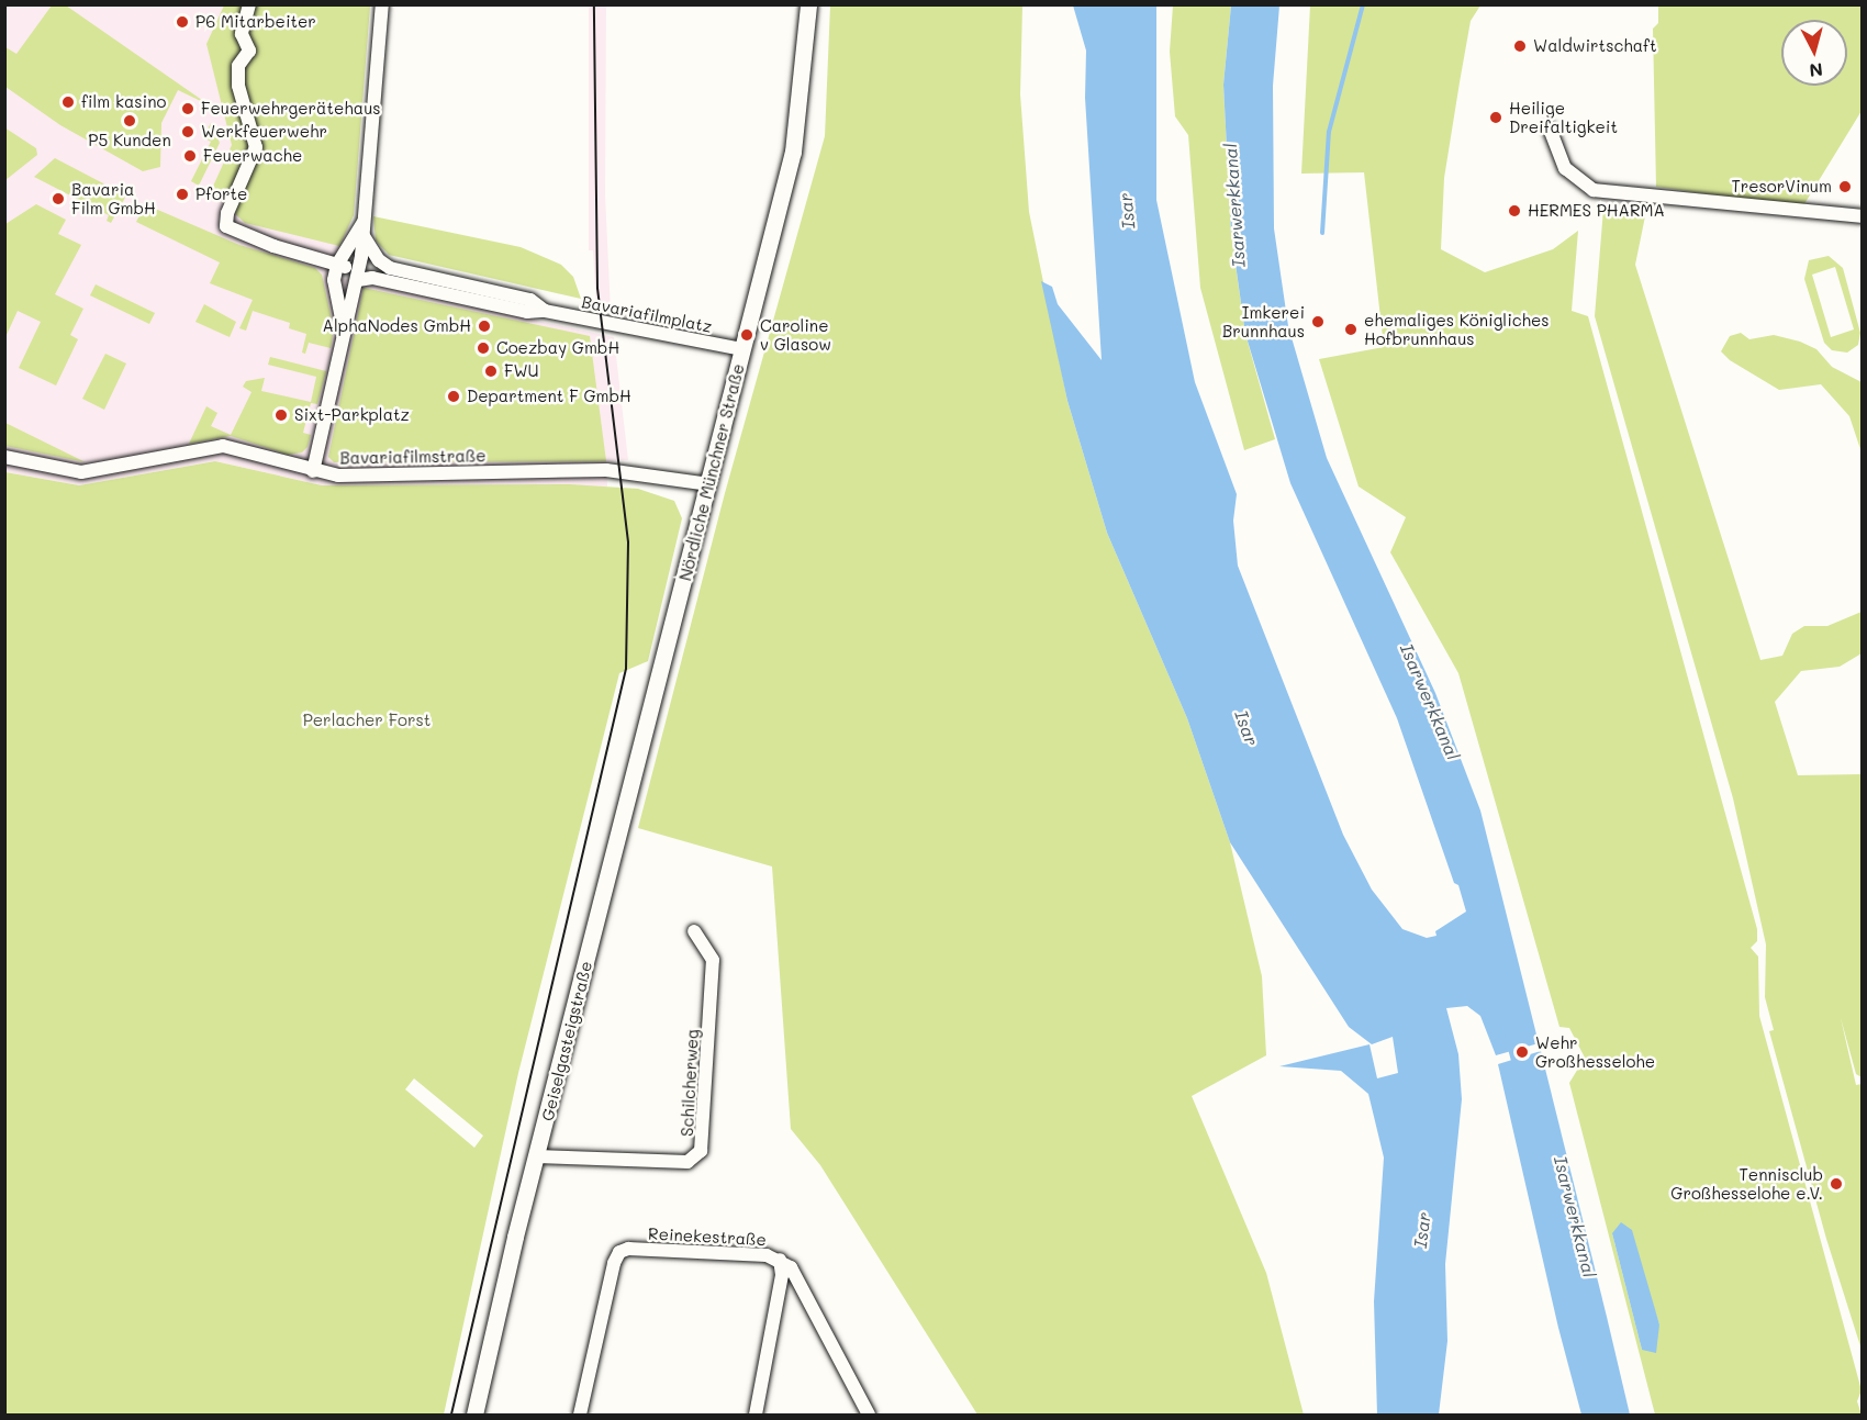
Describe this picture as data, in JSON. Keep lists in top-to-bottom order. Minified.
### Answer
{"streets":{"main road":["Nördliche Münchner Straße","Geiselgasteigstraße"],"street":["Bavariafilmplatz","Bavariafilmstraße","Schilcherweg","Reinekestraße"]},"crossings":[["Bavariafilmplatz","Nördliche Münchner Straße"],["Bavariafilmstraße","Nördliche Münchner Straße"],["Nördliche Münchner Straße","Geiselgasteigstraße"],["Geiselgasteigstraße","Schilcherweg"]],"water":["Isarwerkkanal","Isar"],"parks":["Perlacher Forst"],"places":["P6 Mitarbeiter","Waldwirtschaft","film kasino","Feuerwehrgerätehaus","Heilige Dreifaltigkeit","P5 Kunden","Werkfeuerwehr","Feuerwache","TresorVinum","Pforte","Bavaria Film GmbH","HERMES PHARMA","Imkerei Brunnhaus","AlphaNodes GmbH","ehemaliges Königliches Hofbrunnhaus","Caroline v Glasow","Coezbay GmbH","FWU","Department F GmbH","Sixt-Parkplatz","Wehr Großhesselohe","Tennisclub Großhesselohe e.V."],"north":"bottom"}
